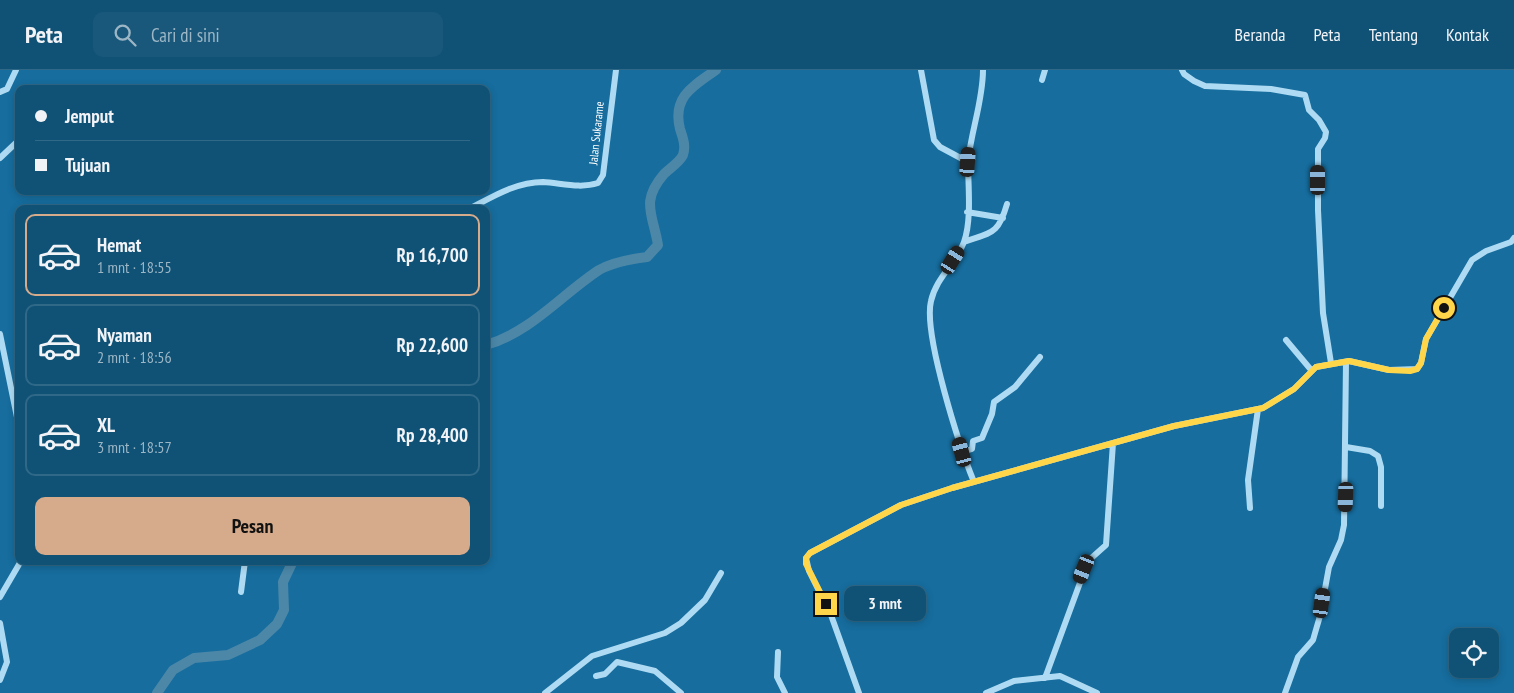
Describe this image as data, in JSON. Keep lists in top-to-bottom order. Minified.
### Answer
{"streets":{"street":["Jalan Sukarame"]},"page":{"header":"Peta","search":"Cari di sini","nav":["Beranda","Peta","Tentang","Kontak"],"banner":["Jemput","Tujuan"],"list":[{"name":"Hemat","note":"1 mnt · 18:55","value":"Rp 16,700"},{"name":"Nyaman","note":"2 mnt · 18:56","value":"Rp 22,600"},{"name":"XL","note":"3 mnt · 18:57","value":"Rp 28,400"}],"buttons":"Pesan","bubble":"3 mnt"}}
